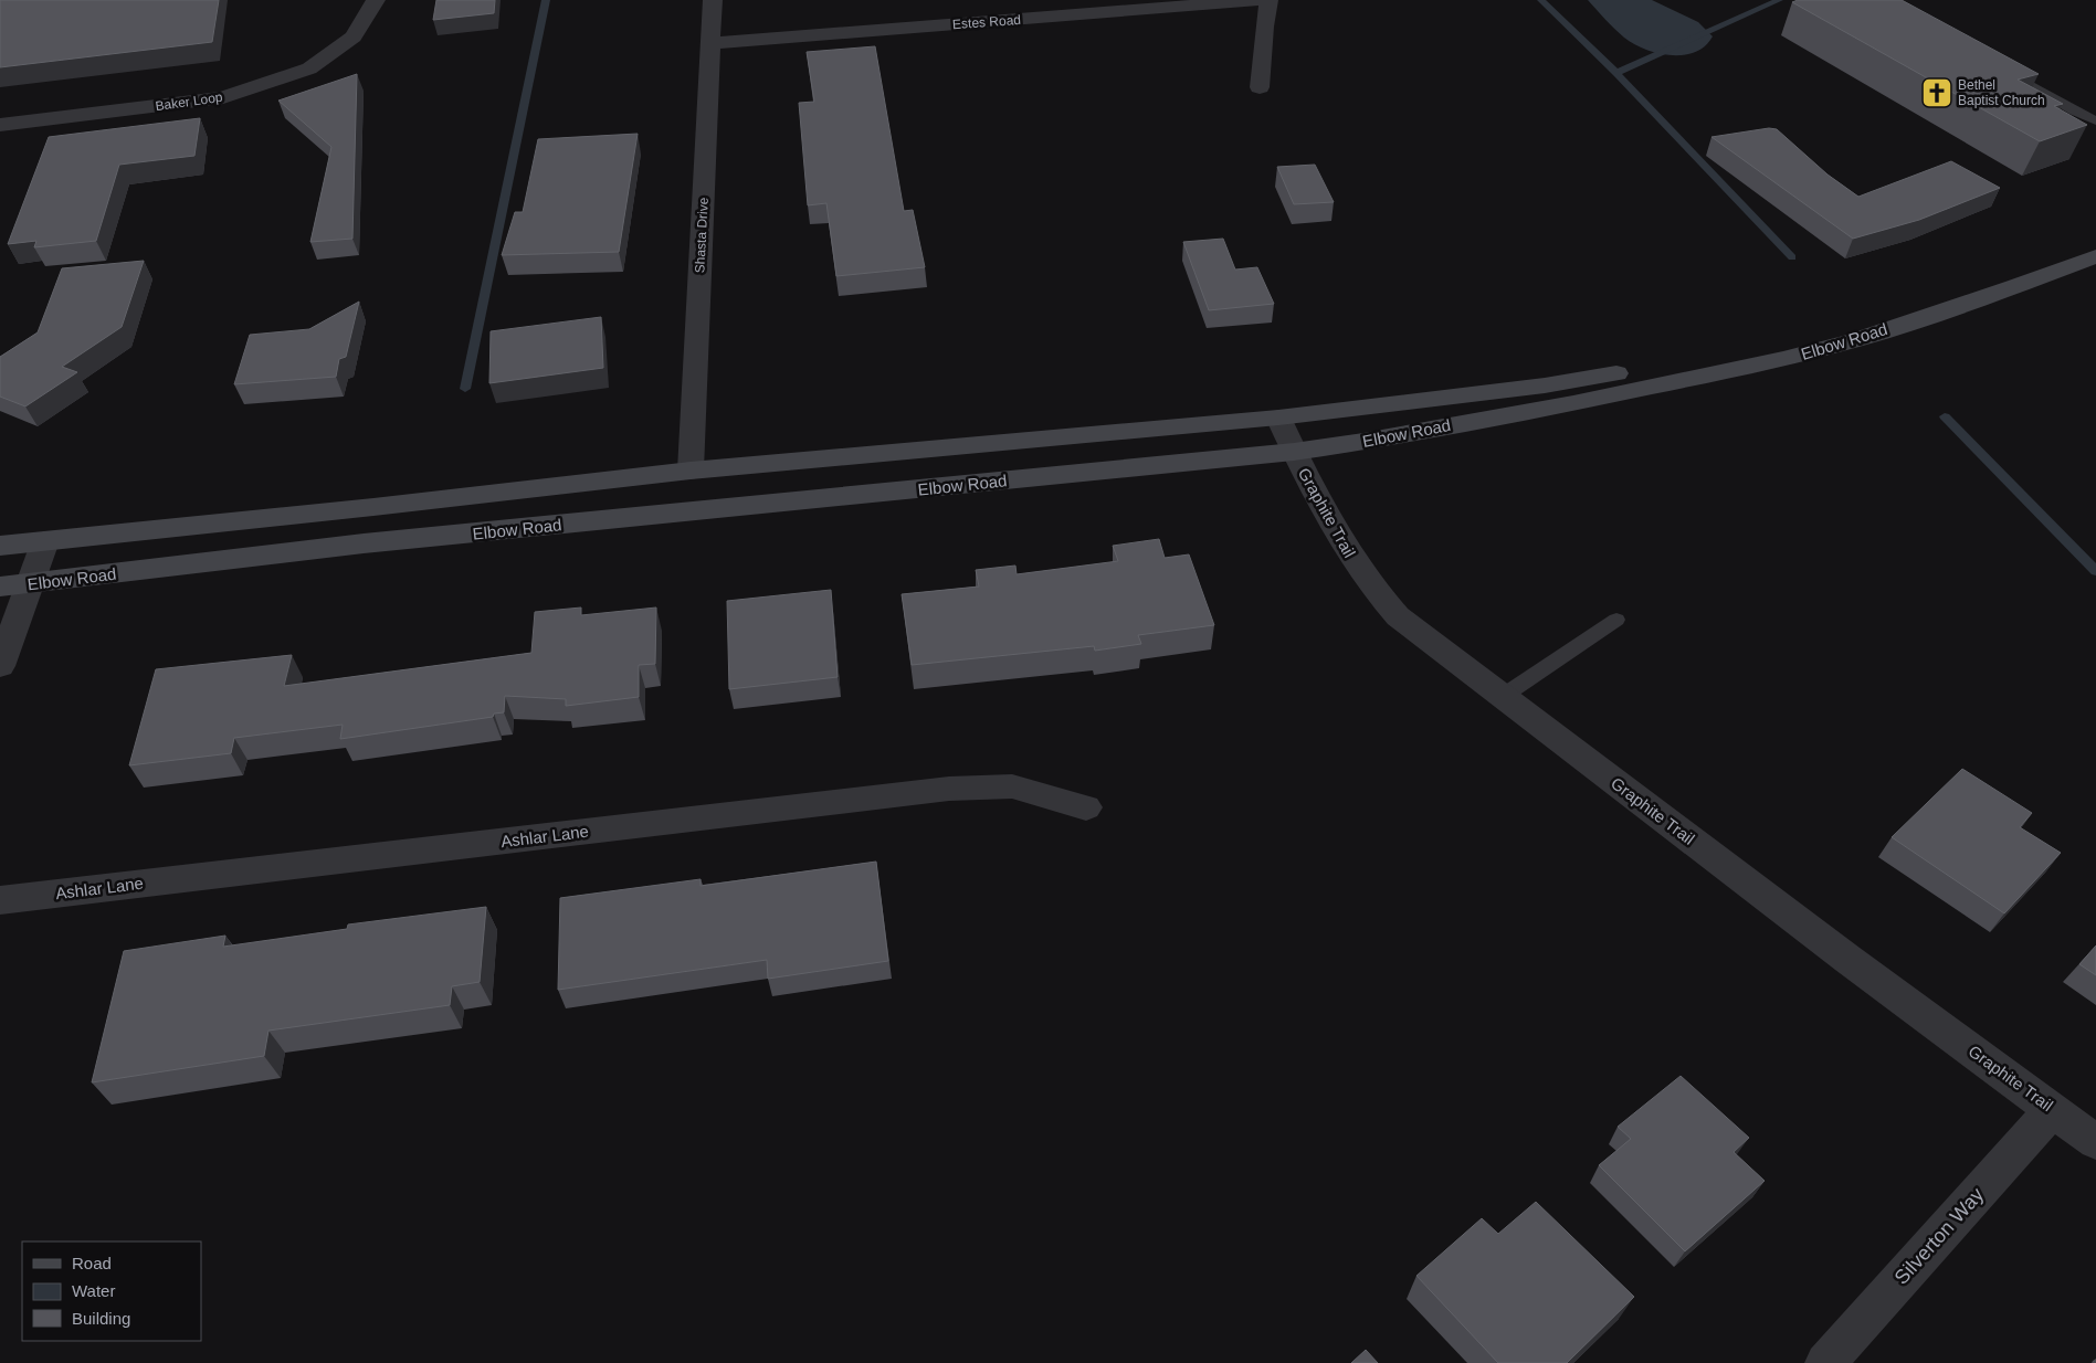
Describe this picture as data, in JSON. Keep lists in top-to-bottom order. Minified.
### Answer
{"streets":{"main road":["Elbow Road"],"street":["Estes Road","Baker Loop","Shasta Drive","Graphite Trail","Ashlar Lane","Silverton Way"]},"crossings":[["Estes Road","Shasta Drive"],["Shasta Drive","Elbow Road"],["Elbow Road","Graphite Trail"],["Graphite Trail","Silverton Way"]],"places":{"church":["Bethel Baptist Church"]},"legend":["Road","Water","Building"]}
